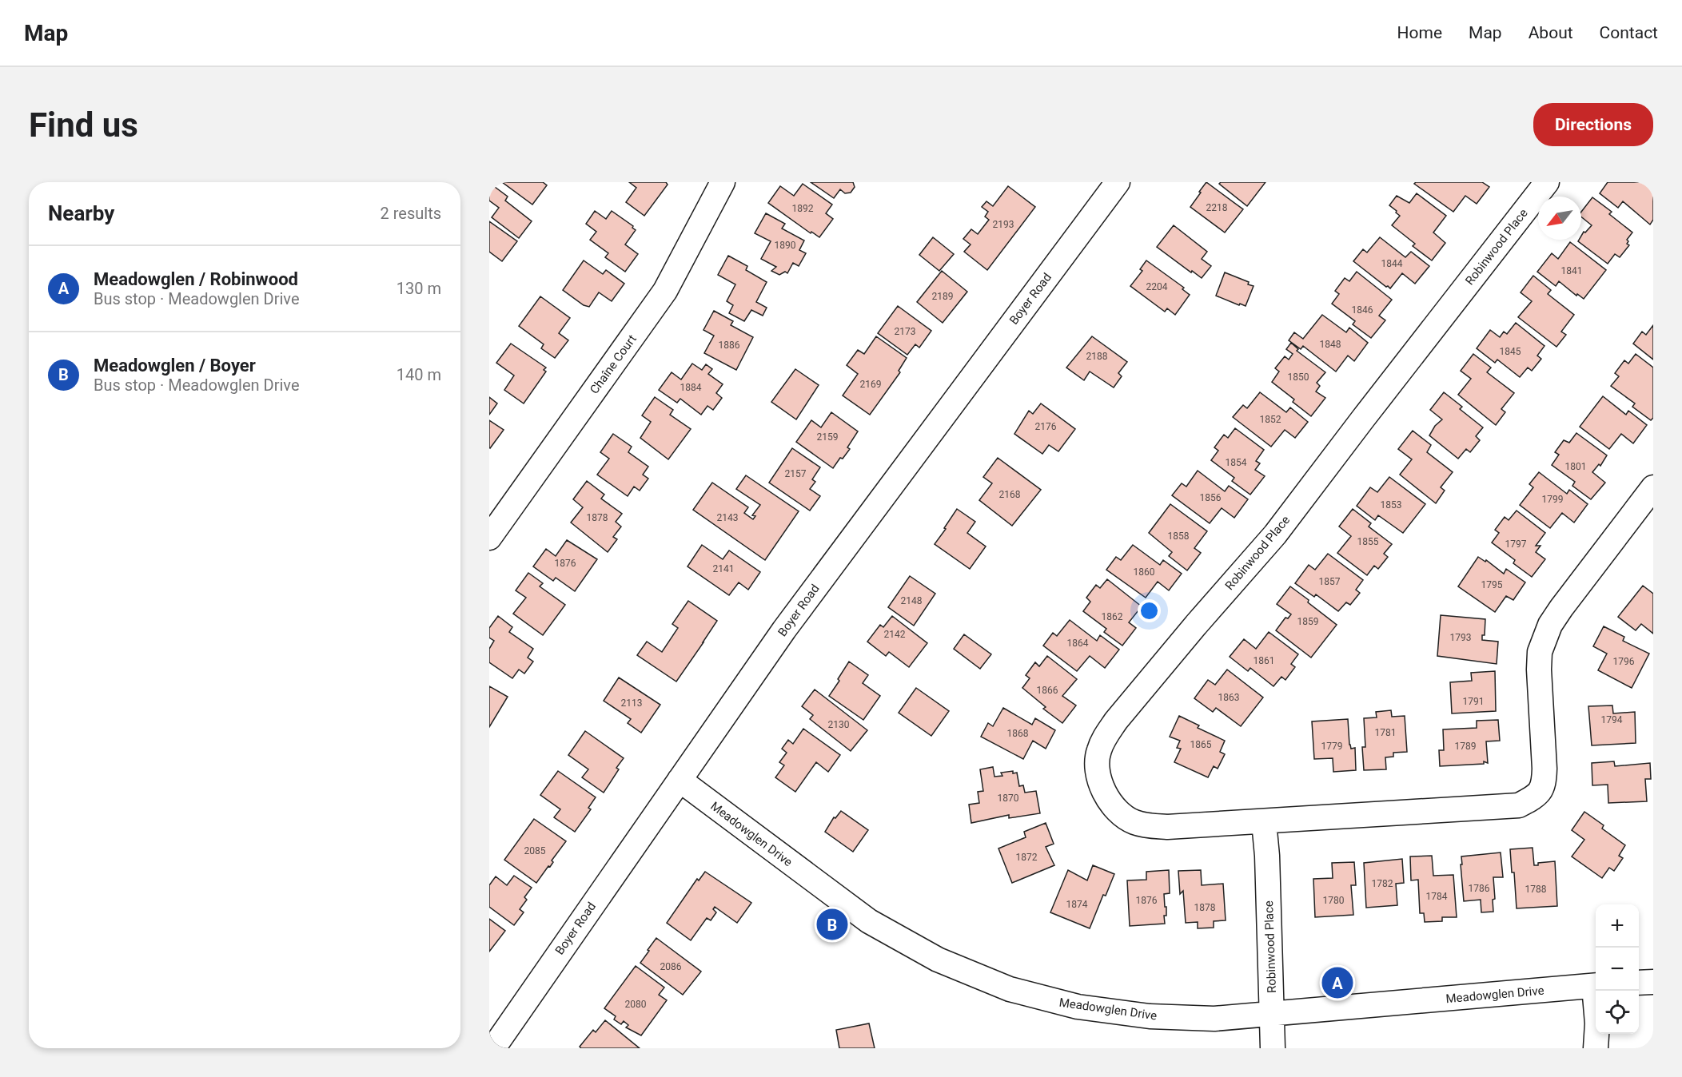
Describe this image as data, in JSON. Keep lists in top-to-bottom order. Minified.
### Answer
{"streets":{"street":["Robinwood Place","Boyer Road","Chaîne Court","Meadowglen Drive"]},"crossings":[["Robinwood Place","Meadowglen Drive"],["Boyer Road","Meadowglen Drive"]],"house_numbers":["2218","1892","2193","1890","1844","1841","2204","2189","1846","2173","1848","1886","1845","2188","1850","2169","1884","1852","2176","2159","1854","1801","2157","2168","1856","1799","1853","1878","2143","1858","1855","1797","1876","2141","1860","1857","1795","2148","1862","1859","2142","1793","1864","1861","1796","1866","1863","1791","2113","1794","2130","1781","1868","1865","1779","1789","1870","2085","1872","1782","1786","1788","1784","1876","1780","1874","1878","2086","2080"],"north":"bottom left","page":{"header":"Map","nav":["Home","Map","About","Contact"],"buttons":"Directions","title":"Find us","heading":["Nearby","2 results"],"list":[{"mark":"A","name":"Meadowglen / Robinwood","note":"Bus stop · Meadowglen Drive","value":"130 m"},{"mark":"B","name":"Meadowglen / Boyer","note":"Bus stop · Meadowglen Drive","value":"140 m"}],"map_buttons":["+","−"],"pins":["B","A"]}}
